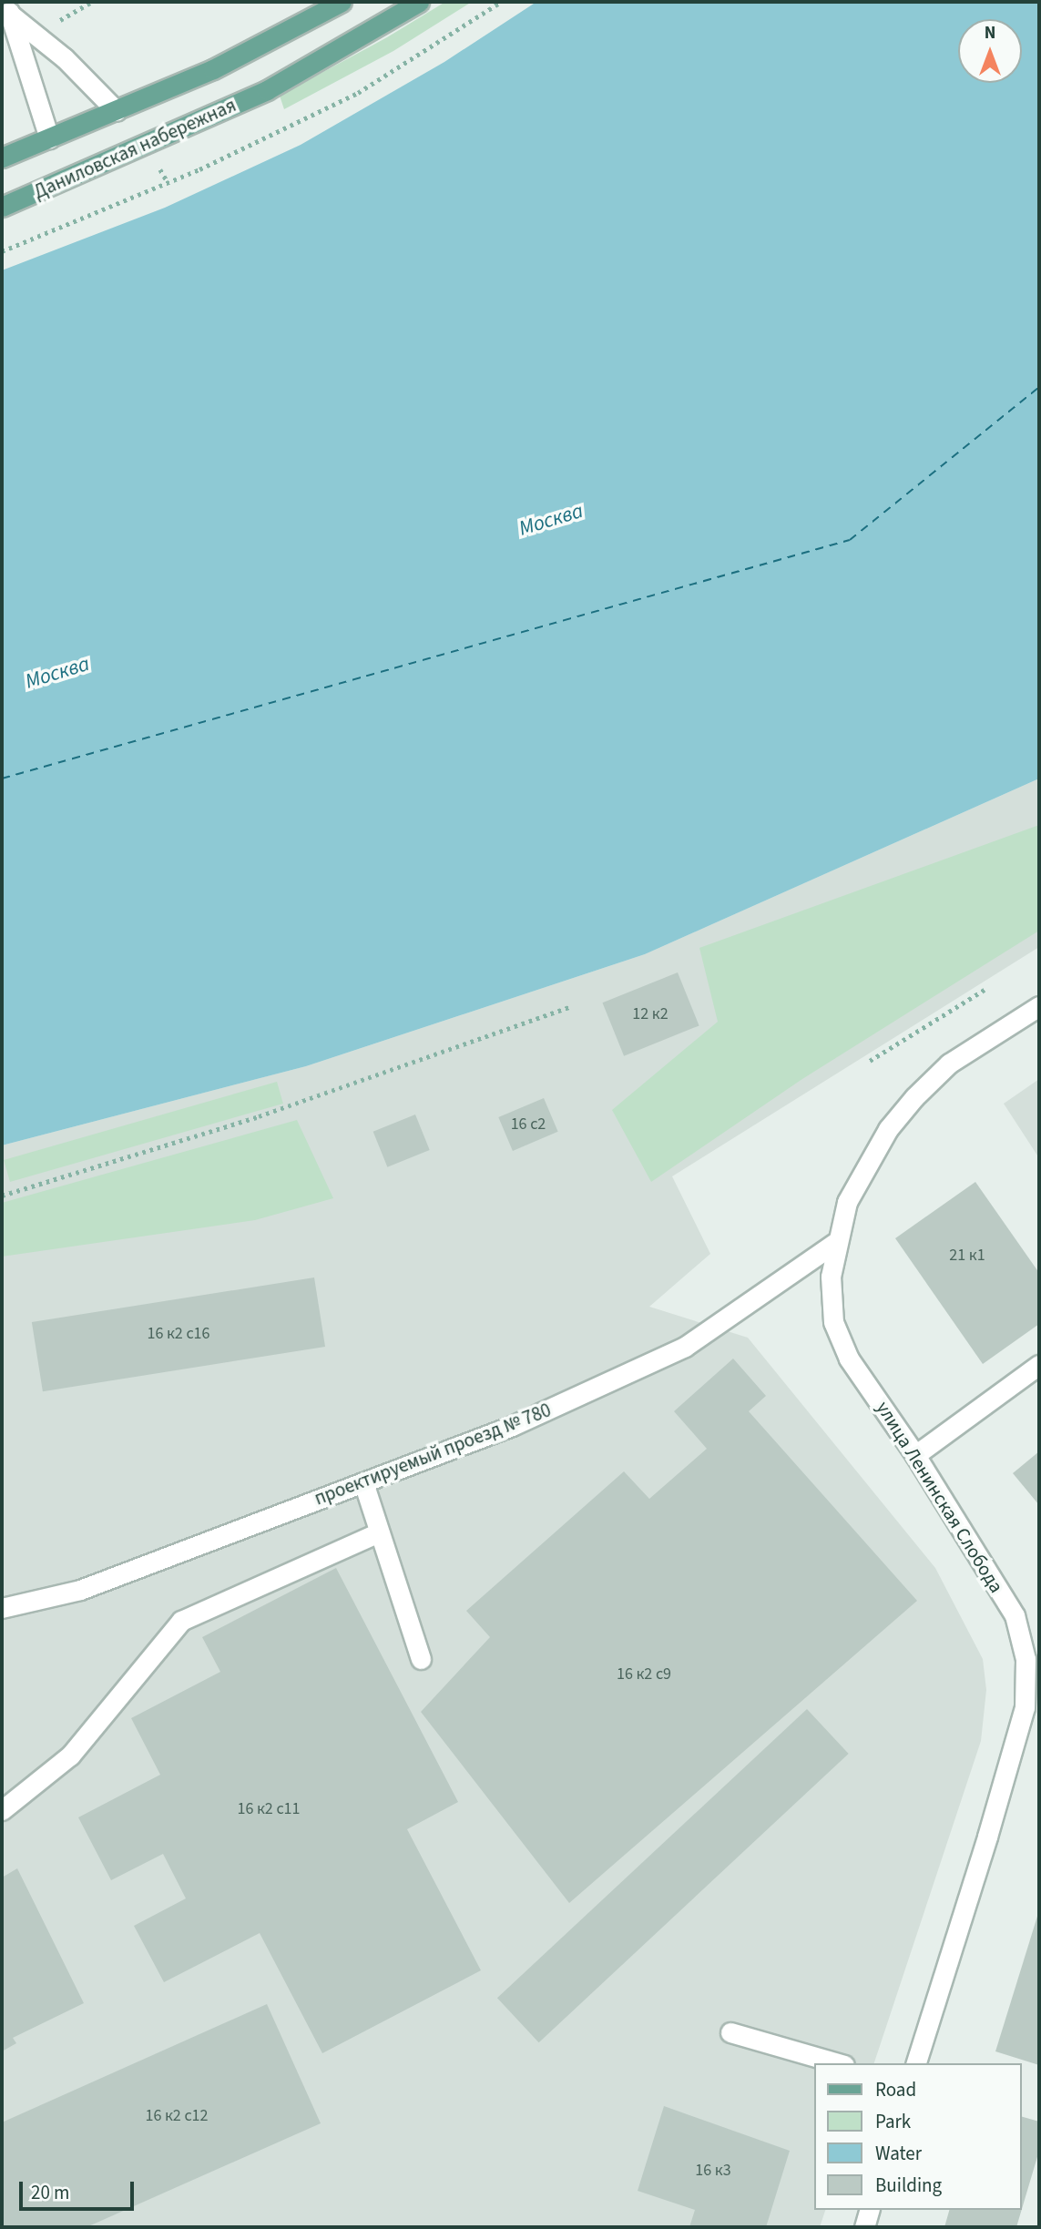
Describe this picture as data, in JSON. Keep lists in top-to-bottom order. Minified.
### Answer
{"streets":{"main road":["Даниловская набережная"],"street":["проектируемый проезд № 780","улица Ленинская Слобода"]},"crossings":[["проектируемый проезд № 780","улица Ленинская Слобода"]],"water":["Москва"],"house_numbers":["12 к2","16 с2","21 к1","16 к2 с16","16 к2 с9","16 к2 с11","16 к2 с12","16 к3"],"legend":["Road","Park","Water","Building"],"scale_bar":"20 m","north":"top"}
